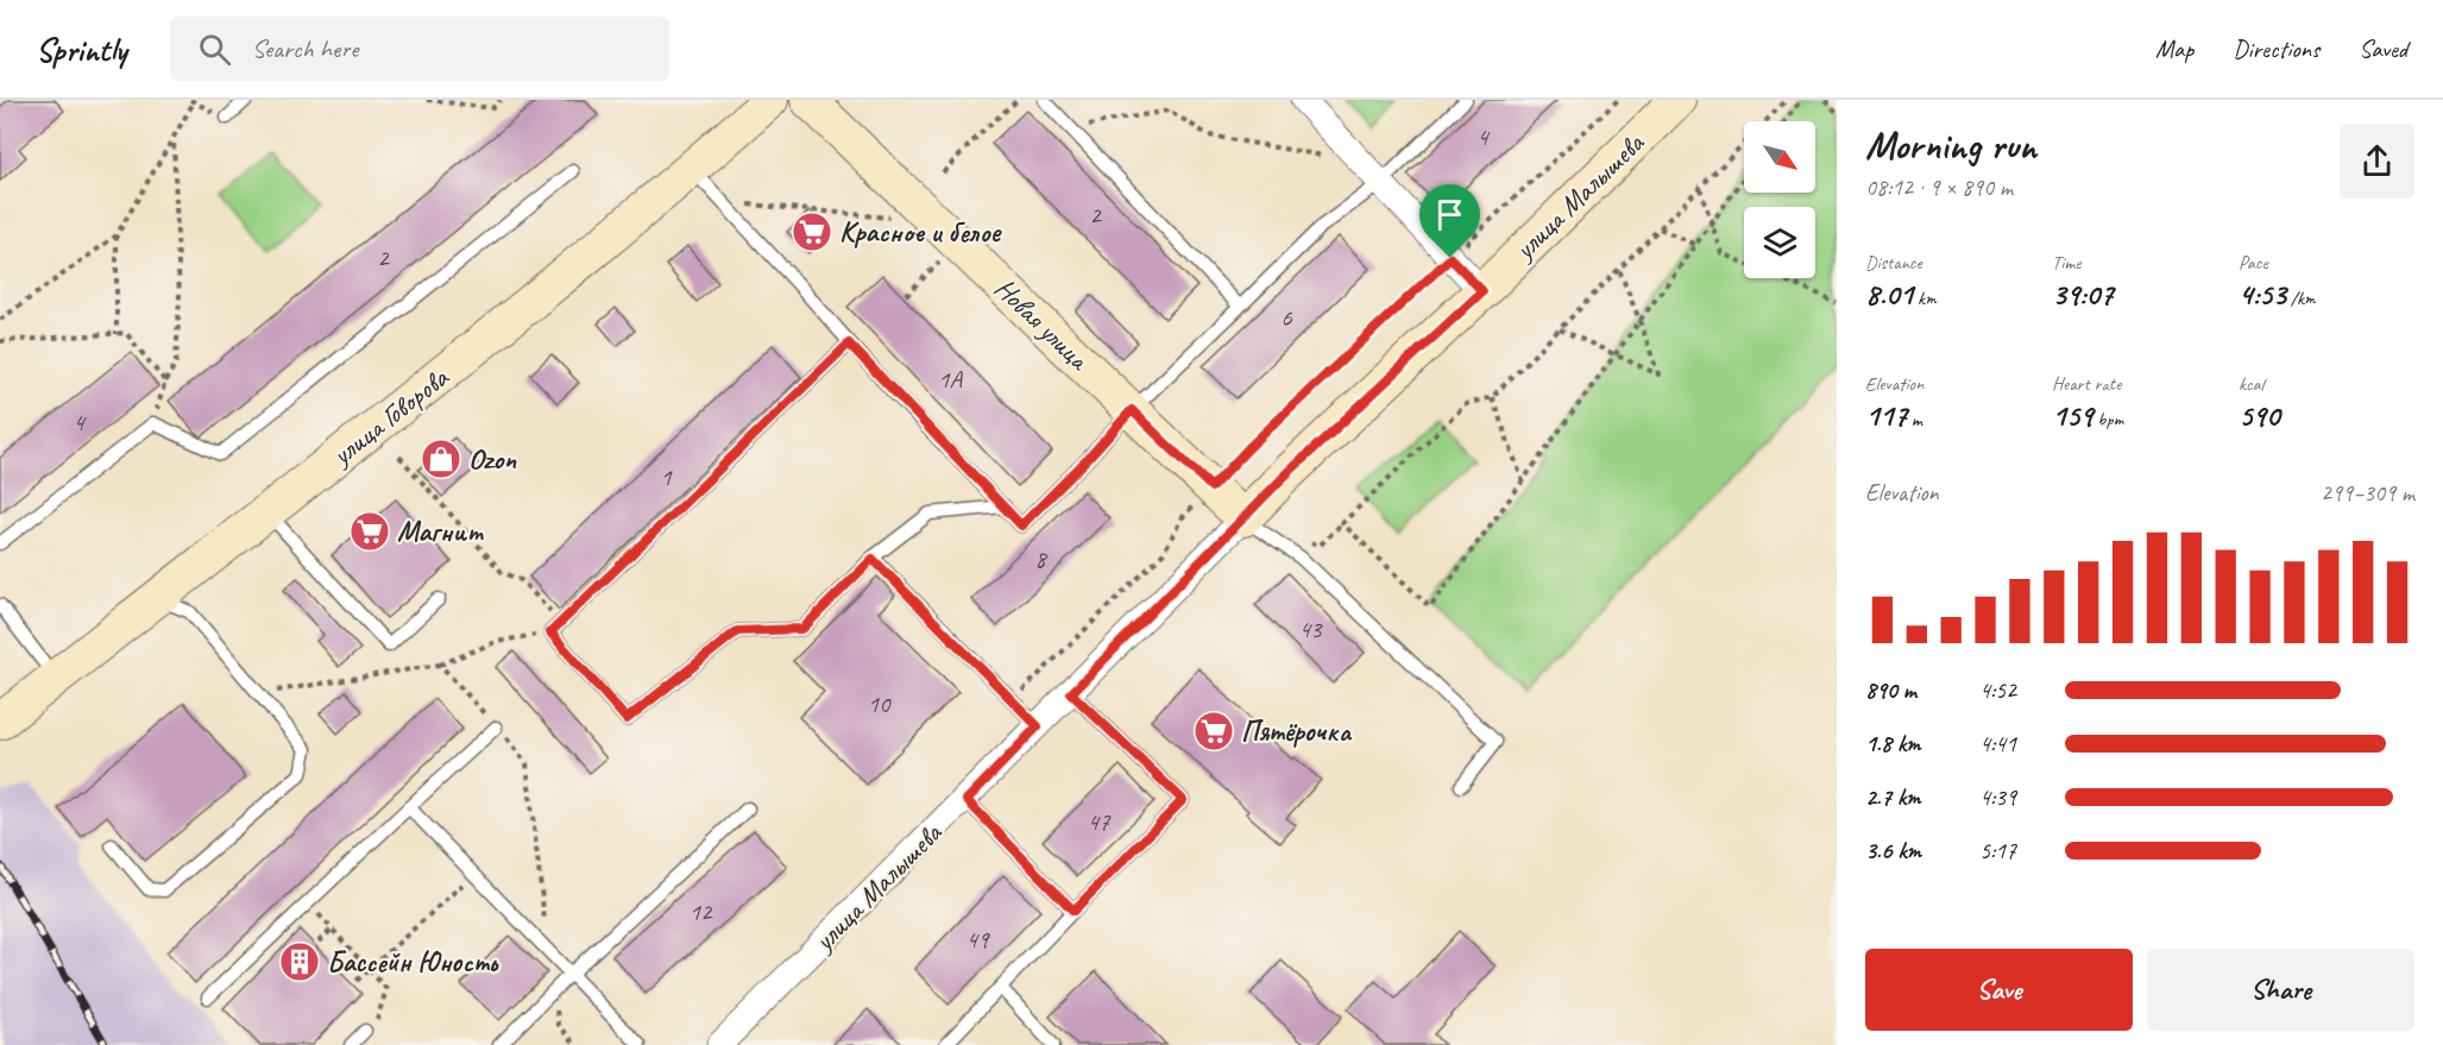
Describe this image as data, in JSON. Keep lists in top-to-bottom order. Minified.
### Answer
{"streets":{"main road":["улица Малышева","Новая улица","улица Говорова"]},"crossings":[["улица Малышева","Новая улица"]],"places":{"supermarket":["Красное и белое","Магнит","Пятёрочка"],"shop":["Ozon"],"building":["Бассейн Юность"]},"house_numbers":["4","2","2","6","1А","4","1","8","43","10","47","12","49"],"north":"bottom right","page":{"header":"Sprintly","search":"Search here","nav":["Map","Directions","Saved"],"heading":["Morning run","08:12 · 9 × 890 m"],"stats":[["Distance","8.01 km"],["Time","39:07"],["Pace","4:53 /km"],["Elevation","117 m"],["Heart rate","159 bpm"],["kcal","590"]],"chart":["Elevation","299–309 m"],"list":[{"name":"890 m","note":"4:52"},{"name":"1.8 km","note":"4:41"},{"name":"2.7 km","note":"4:39"},{"name":"3.6 km","note":"5:17"}],"buttons":["Save","Share"]}}
